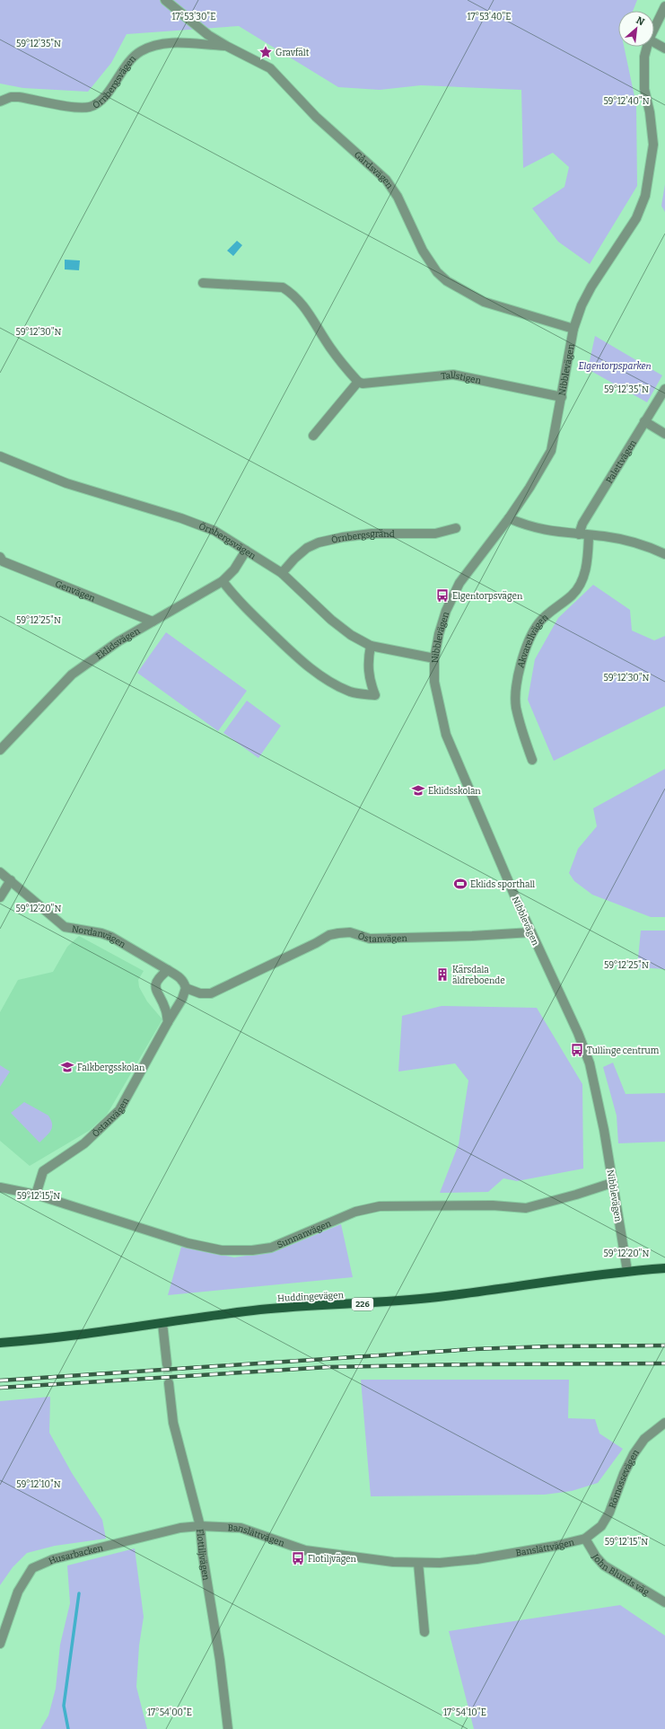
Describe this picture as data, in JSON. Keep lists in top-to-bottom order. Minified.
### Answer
{"streets":{"main road":["Huddingevägen","226"],"street":["Örnbergsvägen","Gårdsvägen","Nibblevägen","Tallstigen","Palettvägen","Örnbergsgränd","Genvägen","Akvarellvägen","Eklidsvägen","Östanvägen","Nordanvägen","Sunnanvägen","Römossevägen","Banslättvägen","Husarbacken","Flottiljvägen","John Blunds väg"]},"crossings":[["Örnbergsvägen","Gårdsvägen"],["Örnbergsvägen","Nibblevägen"],["Örnbergsvägen","Örnbergsgränd"],["Örnbergsvägen","Eklidsvägen"],["Gårdsvägen","Nibblevägen"],["Nibblevägen","Tallstigen"],["Nibblevägen","Östanvägen"],["Nibblevägen","Sunnanvägen"],["Nibblevägen","Huddingevägen"],["Genvägen","Eklidsvägen"],["Östanvägen","Sunnanvägen"],["Römossevägen","Banslättvägen"],["Römossevägen","John Blunds väg"],["Banslättvägen","Husarbacken"],["Banslättvägen","Flottiljvägen"],["Banslättvägen","John Blunds väg"],["Husarbacken","Flottiljvägen"]],"parks":["Elgentorpsparken"],"places":{"place":["Gravfält"],"bus stop":["Elgentorpsvägen","Tullinge centrum","Flotiljvägen"],"school or university":["Eklidsskolan","Falkbergsskolan"],"sports":["Eklids sporthall"],"building":["Kärsdala äldreboende"]},"north":"top right","coordinates":["17°53'30\"E","17°53'40\"E","59°12'35\"N","59°12'40\"N","59°12'30\"N","59°12'25\"N","59°12'20\"N","59°12'15\"N","59°12'10\"N","17°54'00\"E","17°54'10\"E"]}
